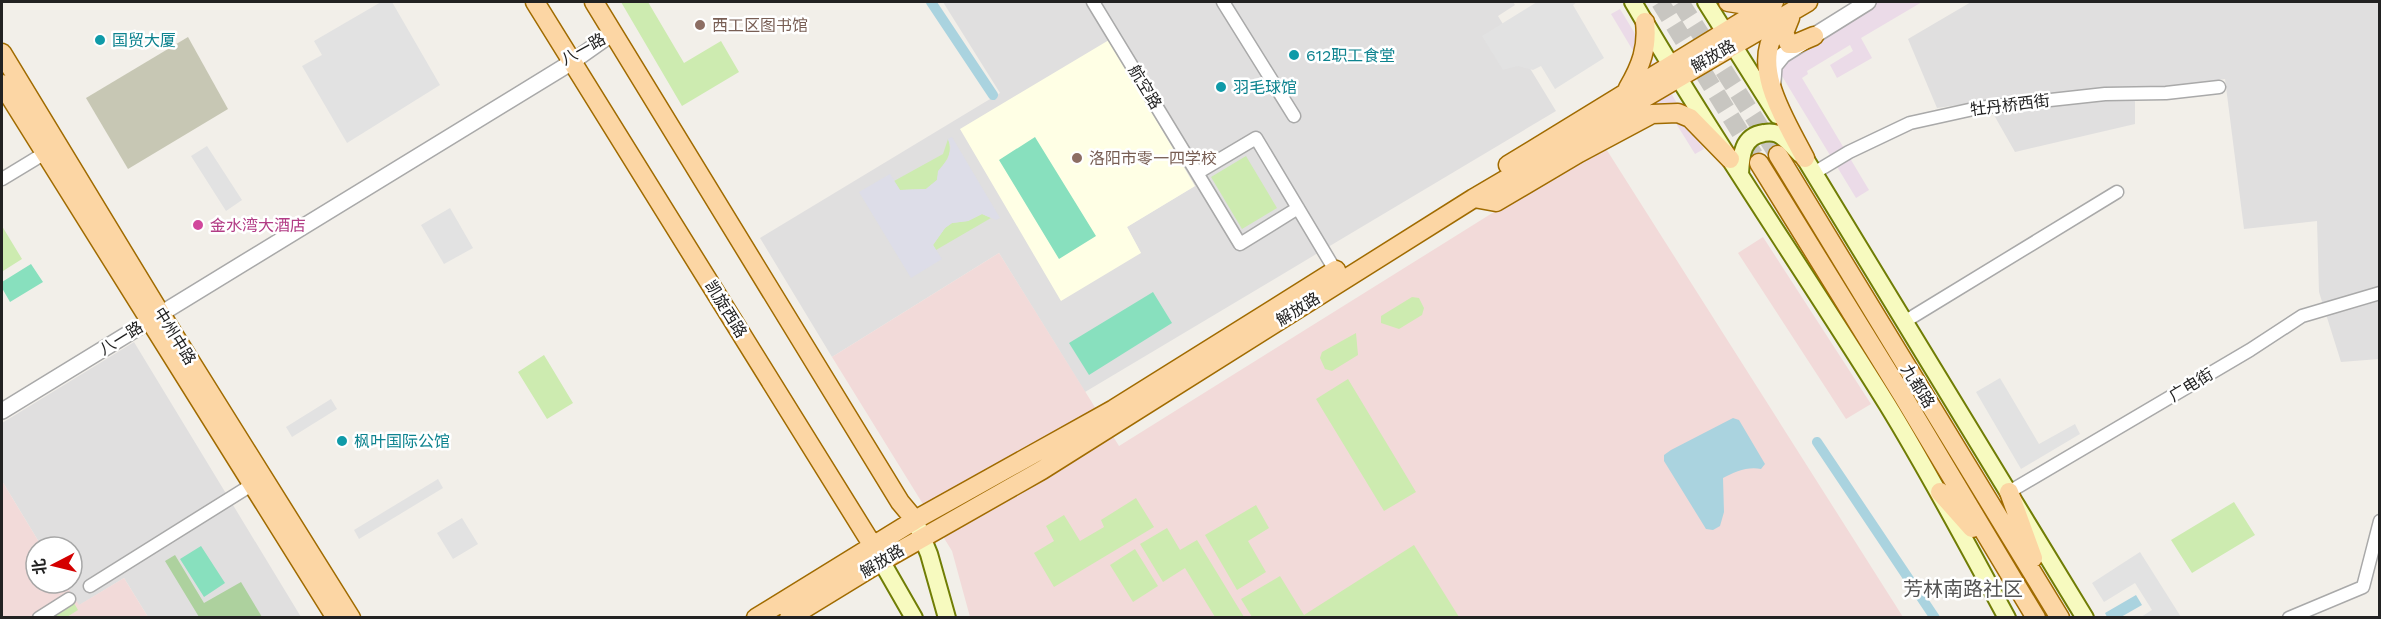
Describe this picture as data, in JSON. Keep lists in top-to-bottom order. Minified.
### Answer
{"streets":{"main road":["解放路","凯旋西路","中州中路","九都路"],"street":["八一路","航空路","牡丹桥西街","广电街"]},"crossings":[["八一路","凯旋西路"],["八一路","中州中路"],["解放路","凯旋西路"]],"districts":["芳林南路社区"],"places":["西工区图书馆","国贸大厦","612职工食堂","羽毛球馆","洛阳市零一四学校","金水湾大酒店","枫叶国际公馆"],"north":"left"}
